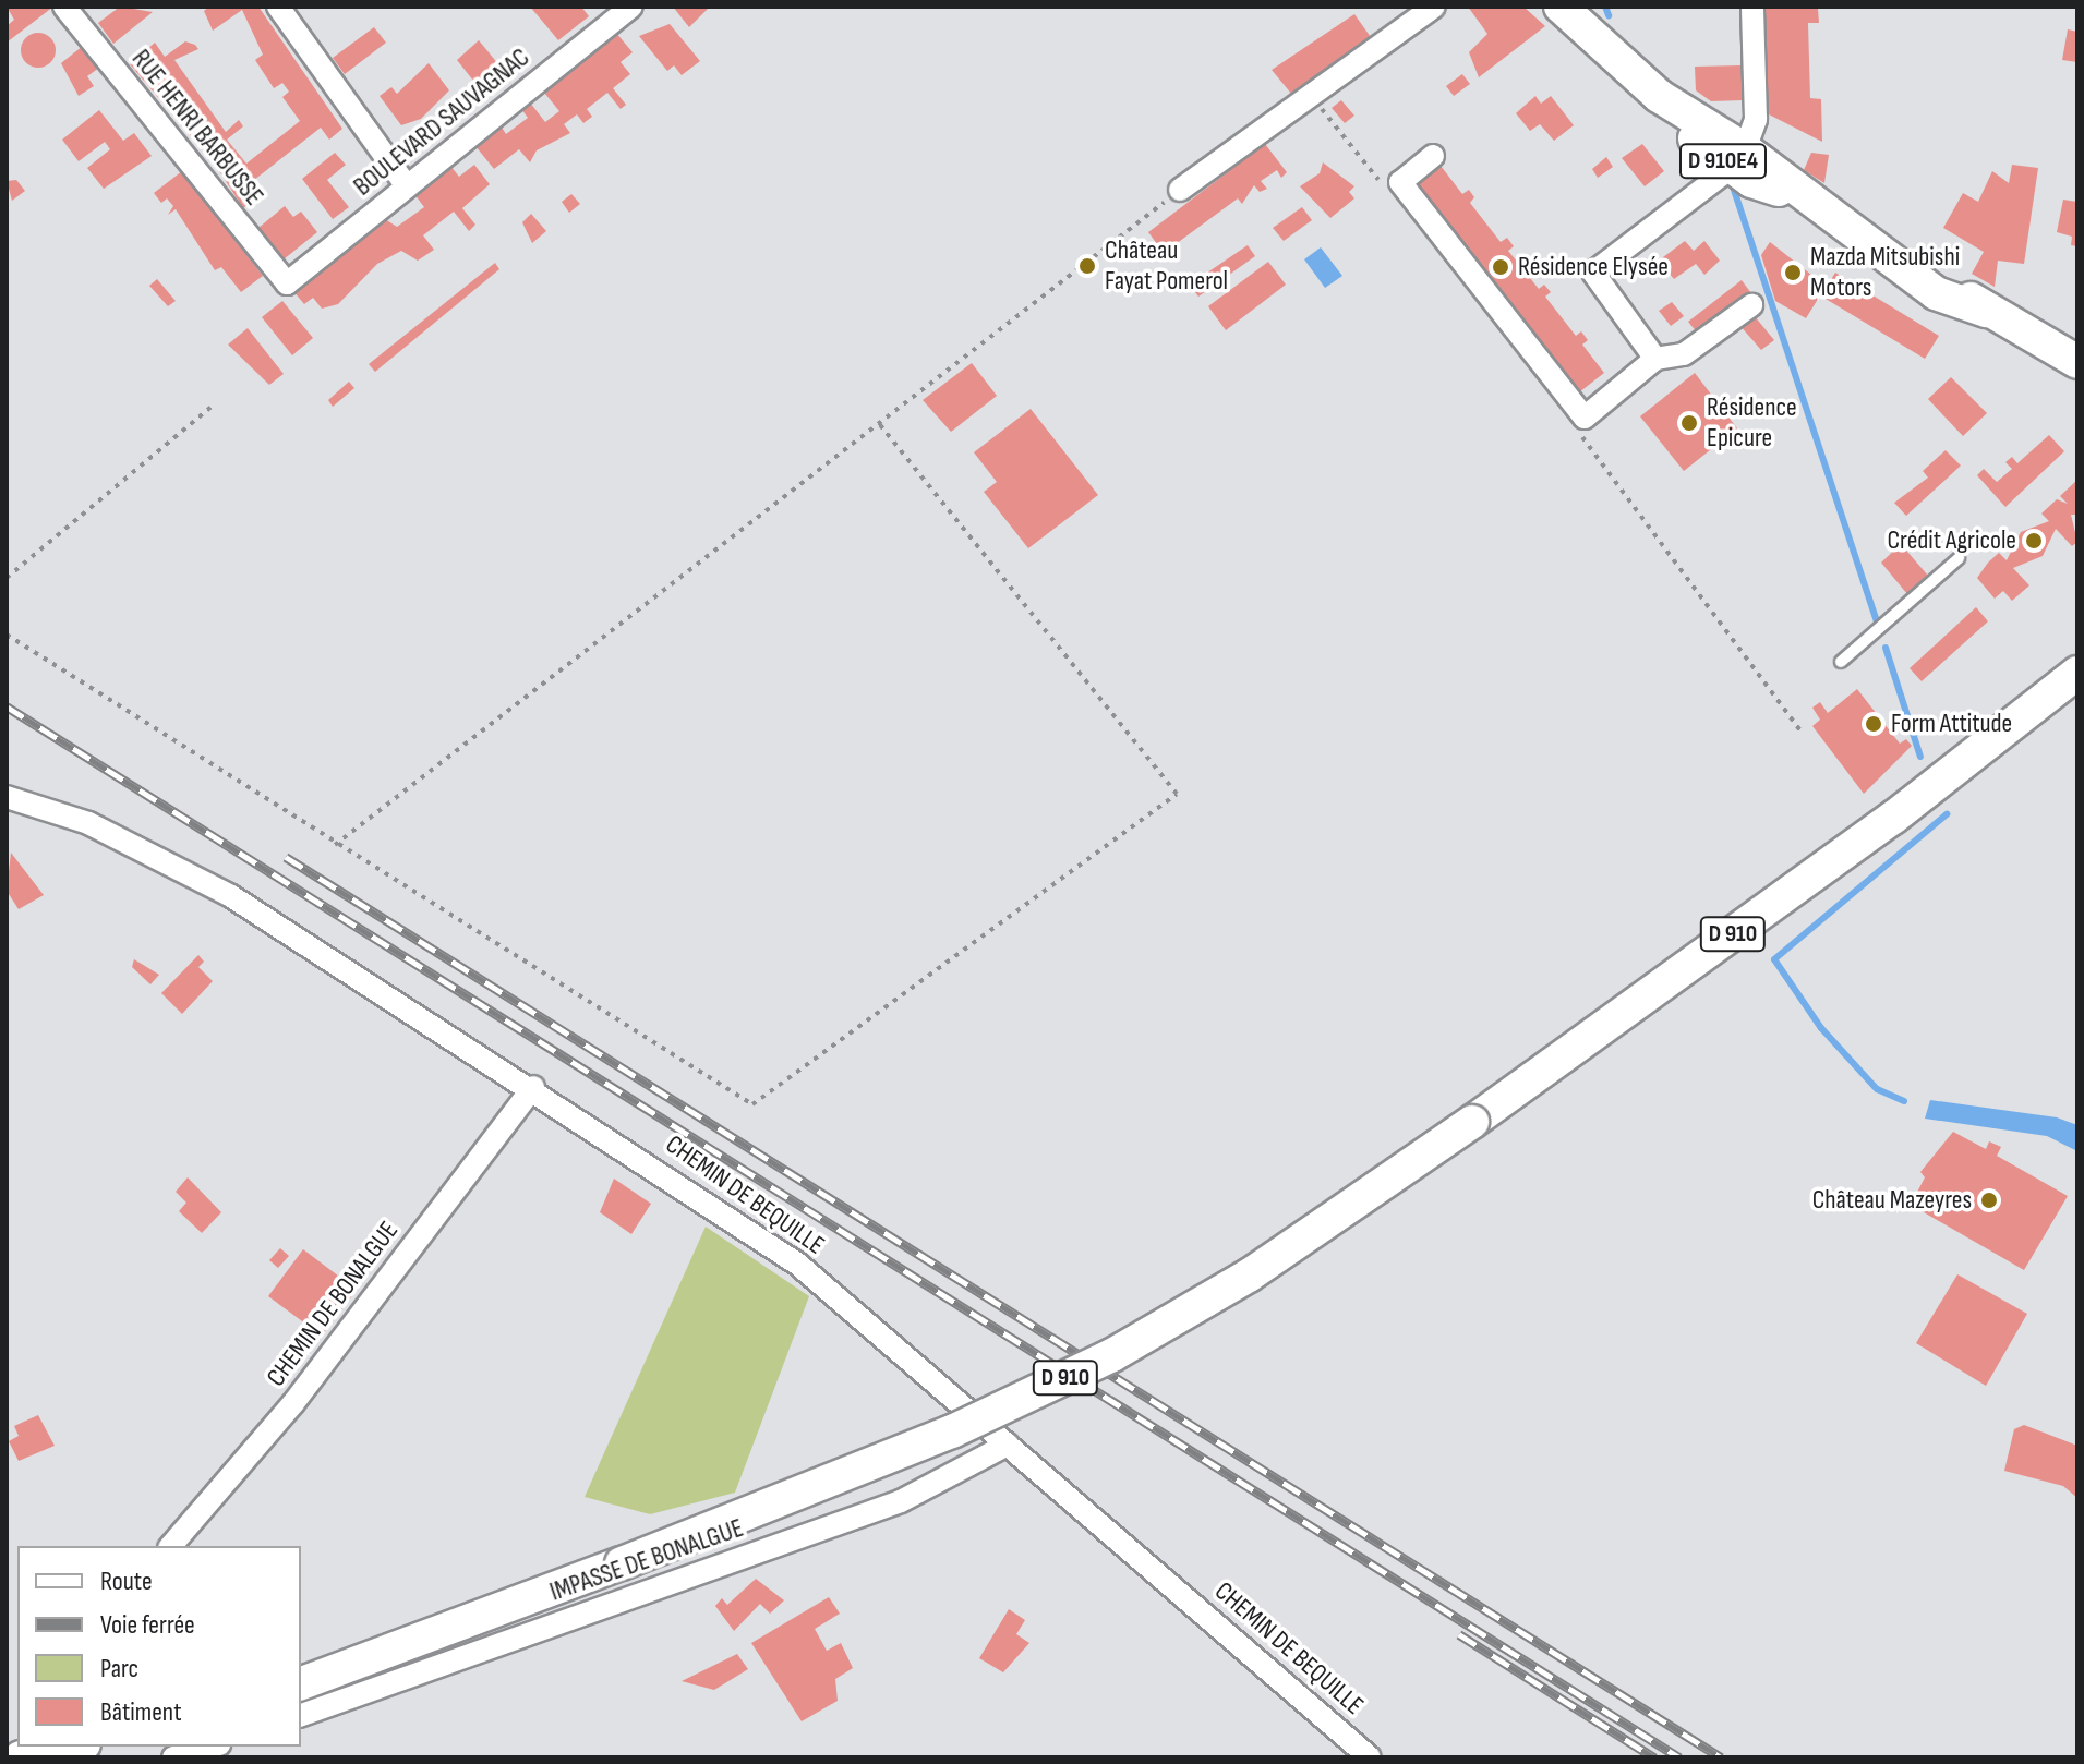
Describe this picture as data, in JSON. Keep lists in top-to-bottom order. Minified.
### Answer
{"streets":{"main road":["D 910E4","D 910"],"street":["BOULEVARD SAUVAGNAC","RUE HENRI BARBUSSE","CHEMIN DE BEQUILLE","CHEMIN DE BONALGUE","IMPASSE DE BONALGUE"]},"crossings":[["BOULEVARD SAUVAGNAC","RUE HENRI BARBUSSE"],["CHEMIN DE BEQUILLE","CHEMIN DE BONALGUE"],["CHEMIN DE BEQUILLE","IMPASSE DE BONALGUE"]],"places":["Château Fayat Pomerol","Résidence Elysée","Mazda Mitsubishi Motors","Résidence Epicure","Crédit Agricole","Form Attitude","Château Mazeyres"],"legend":["Route","Voie ferrée","Parc","Bâtiment"]}
